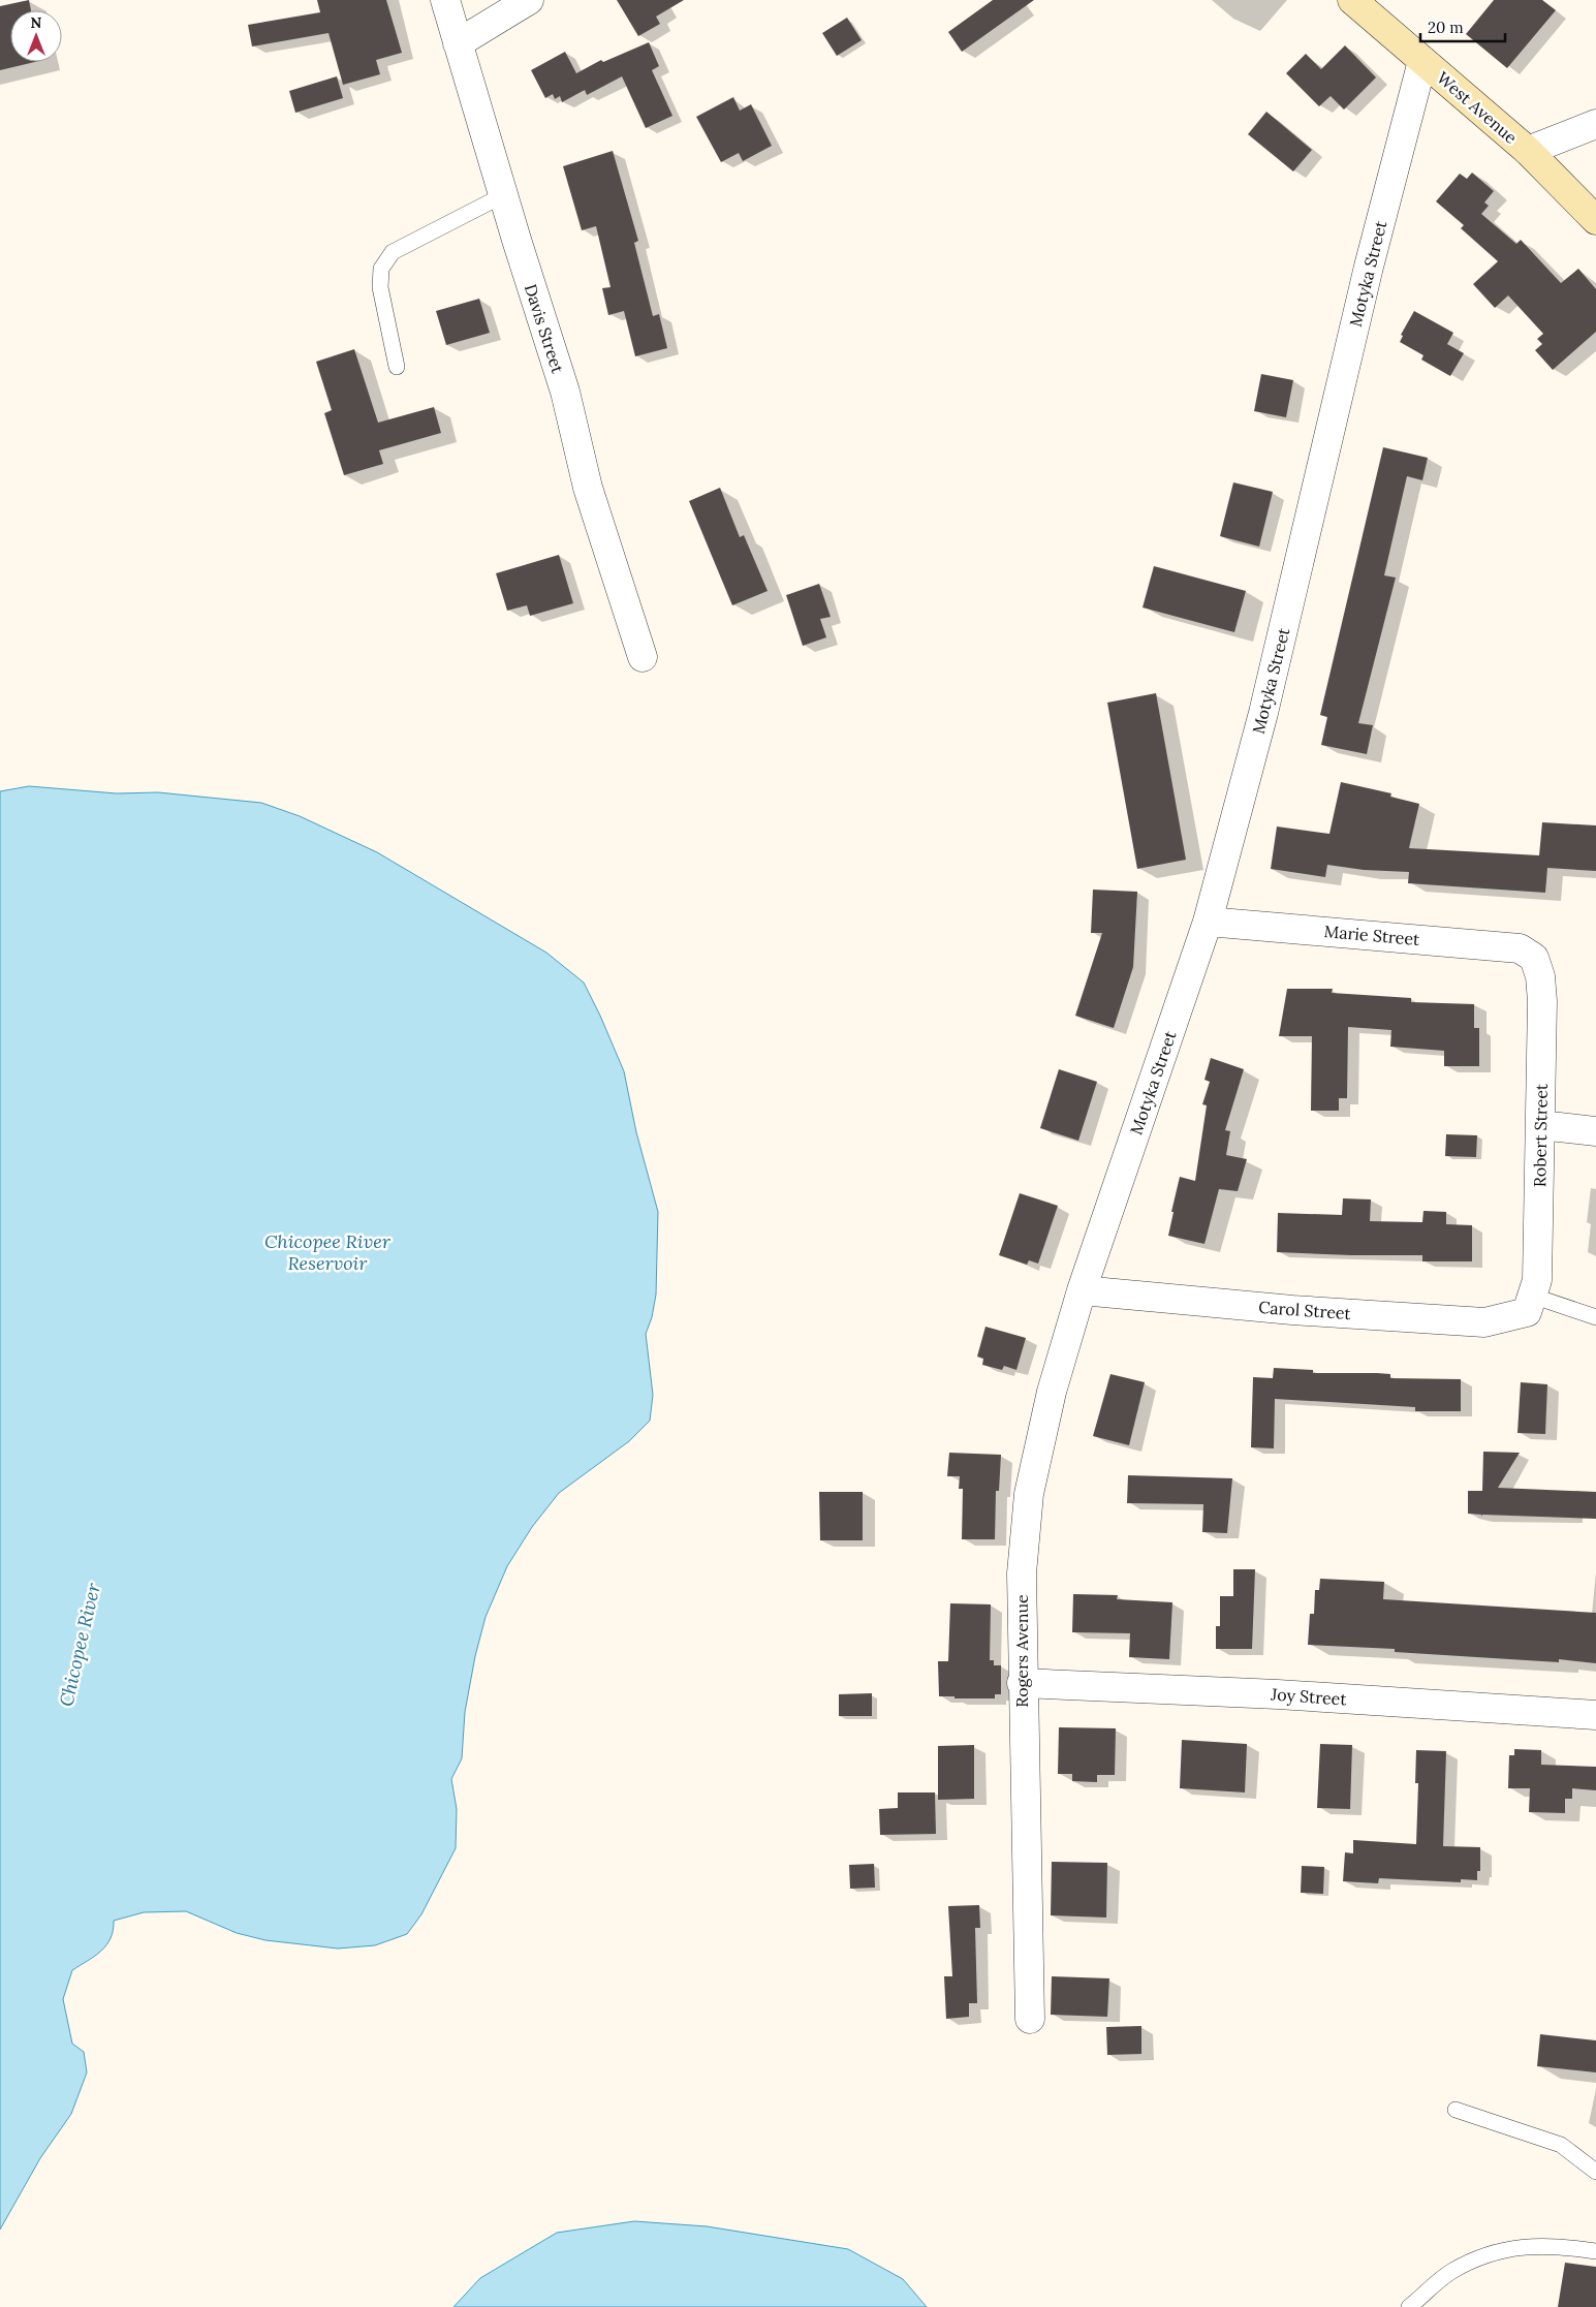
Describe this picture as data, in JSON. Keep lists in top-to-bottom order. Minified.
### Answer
{"streets":{"main road":["West Avenue"],"street":["Motyka Street","Davis Street","Marie Street","Robert Street","Carol Street","Rogers Avenue","Joy Street"]},"crossings":[["West Avenue","Motyka Street"],["Motyka Street","Marie Street"],["Motyka Street","Carol Street"],["Motyka Street","Rogers Avenue"],["Marie Street","Robert Street"],["Robert Street","Carol Street"],["Carol Street","Rogers Avenue"],["Rogers Avenue","Joy Street"]],"water":["Chicopee River Reservoir","Chicopee River"],"scale_bar":"20 m","north":"top"}
